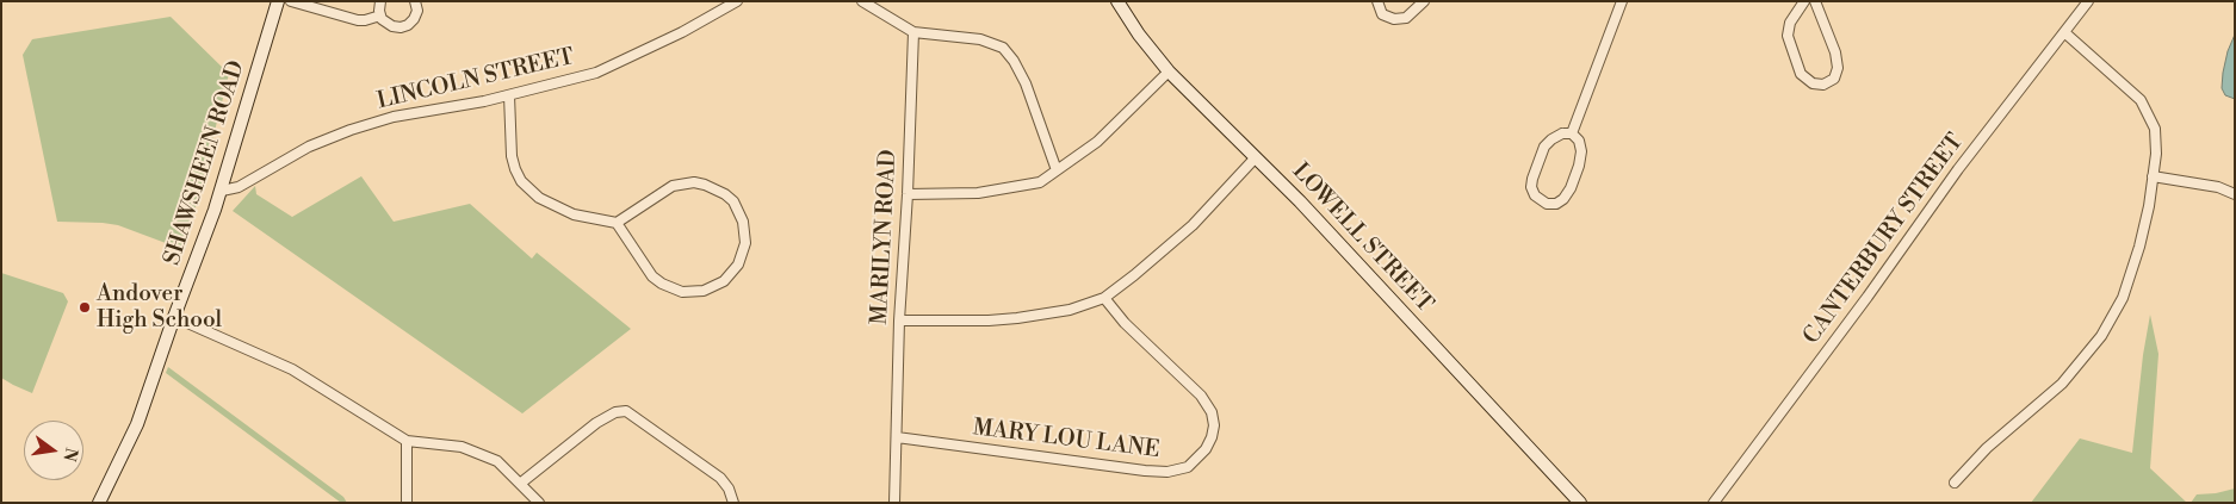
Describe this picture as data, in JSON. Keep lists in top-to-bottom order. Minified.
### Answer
{"streets":{"main road":["SHAWSHEEN ROAD","LOWELL STREET"],"street":["LINCOLN STREET","MARILYN ROAD","CANTERBURY STREET","MARY LOU LANE"]},"crossings":[["LINCOLN STREET","SHAWSHEEN ROAD"],["MARILYN ROAD","MARY LOU LANE"]],"places":["Andover High School"],"north":"right"}
